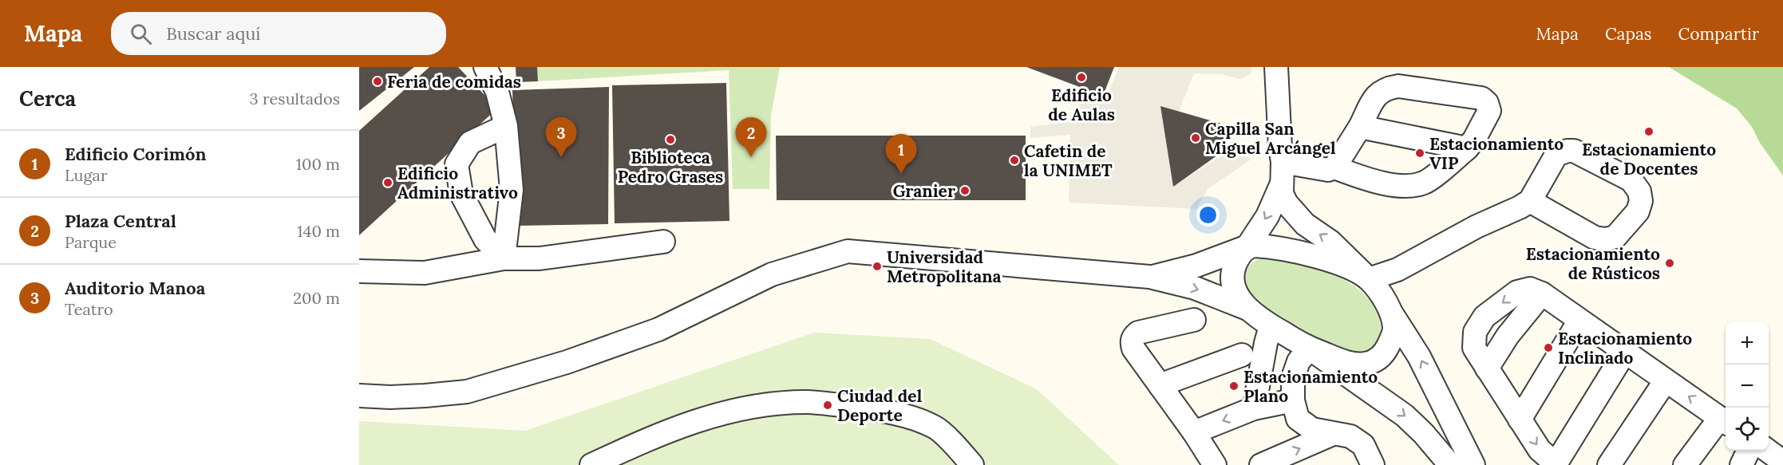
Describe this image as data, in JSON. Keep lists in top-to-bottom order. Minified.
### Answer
{"places":["Edificio de Aulas","Feria de comidas","Estacionamiento de Docentes","Capilla San Miguel Arcángel","Biblioteca Pedro Grases","Estacionamiento VIP","Cafetin de la UNIMET","Edificio Administrativo","Granier","Estacionamiento de Rústicos","Universidad Metropolitana","Estacionamiento Inclinado","Estacionamiento Plano","Ciudad del Deporte"],"page":{"header":"Mapa","search":"Buscar aquí","nav":["Mapa","Capas","Compartir"],"heading":["Cerca","3 resultados"],"pins":["2","3","1"],"list":[{"mark":"1","name":"Edificio Corimón","note":"Lugar","value":"100 m"},{"mark":"2","name":"Plaza Central","note":"Parque","value":"140 m"},{"mark":"3","name":"Auditorio Manoa","note":"Teatro","value":"200 m"}],"map_buttons":["+","−"]}}
